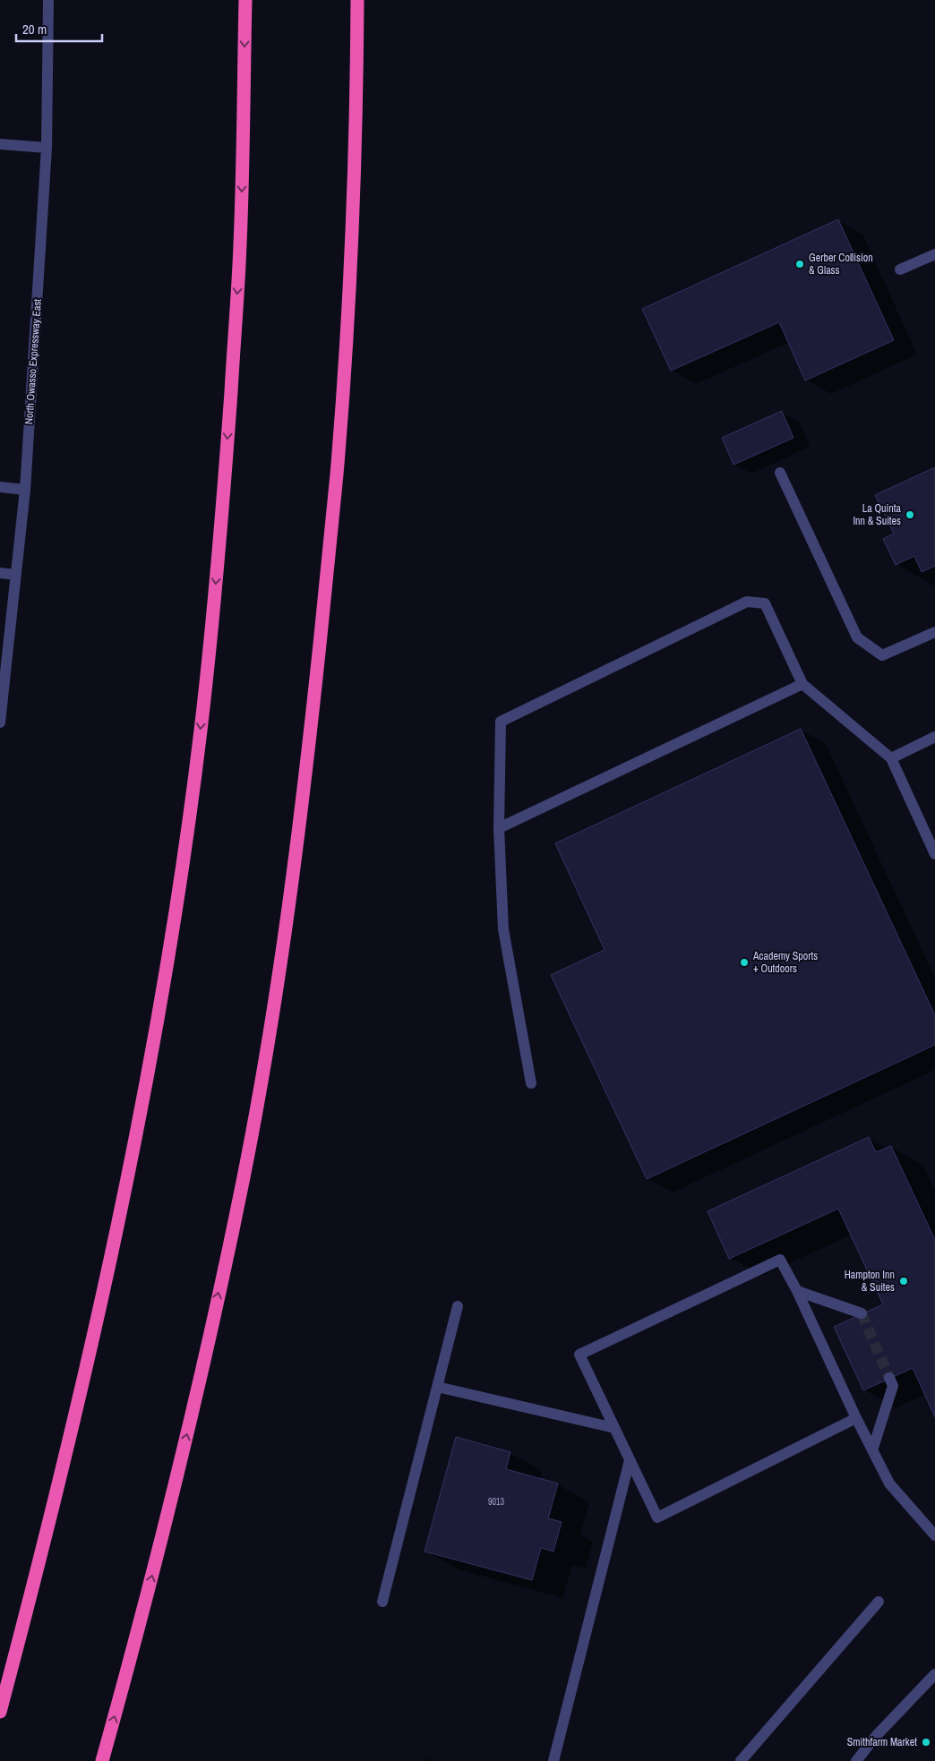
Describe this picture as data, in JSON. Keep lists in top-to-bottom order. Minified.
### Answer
{"streets":{"street":["North Owasso Expressway East"]},"places":["Gerber Collision & Glass","La Quinta Inn & Suites","Academy Sports + Outdoors","Hampton Inn & Suites","Smithfarm Market"],"house_numbers":["9013"],"scale_bar":"20 m"}
